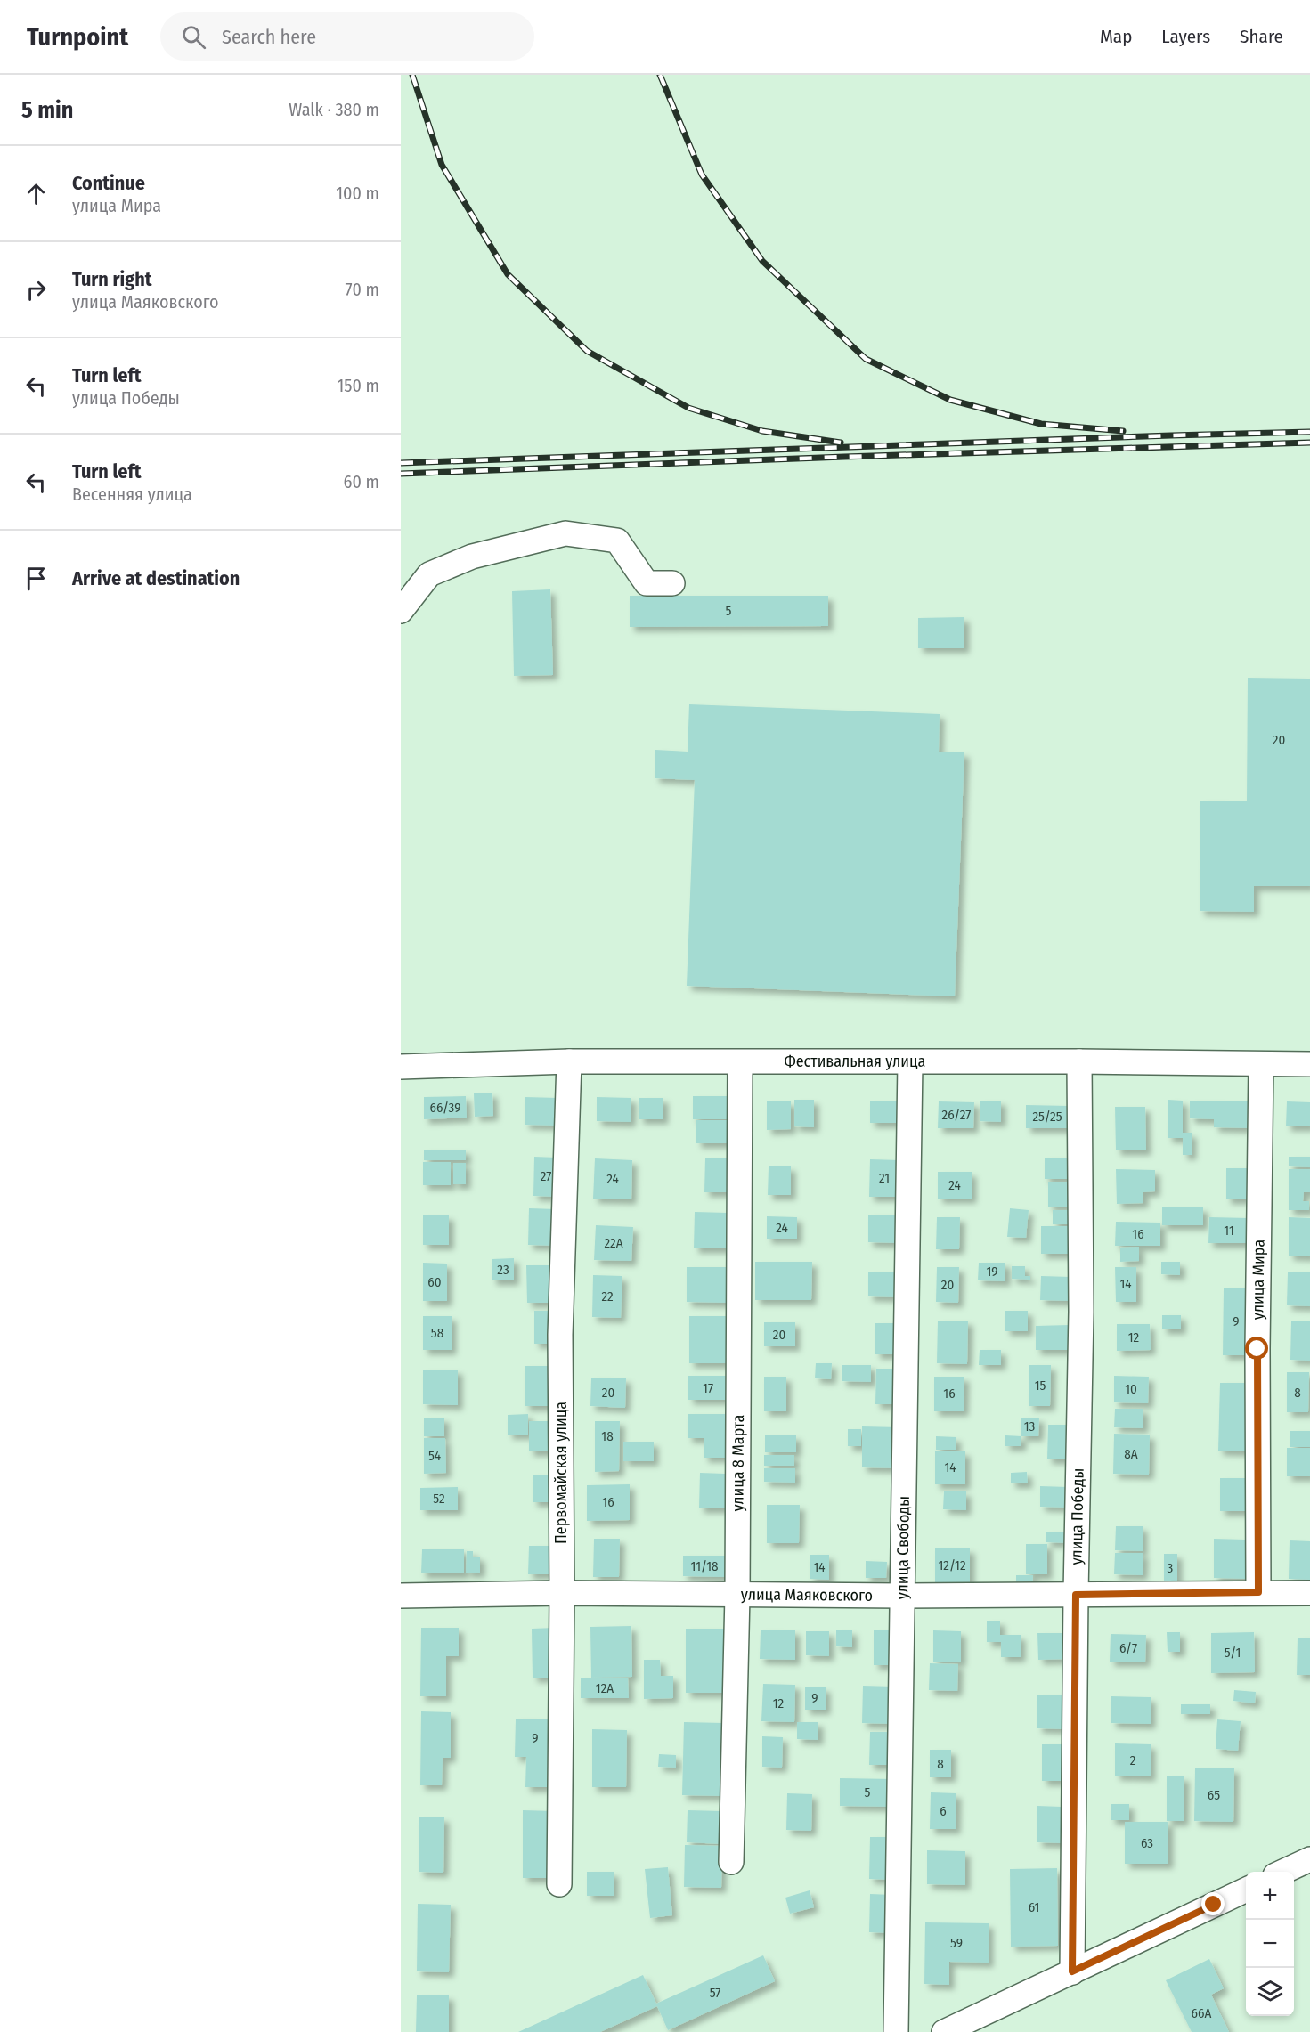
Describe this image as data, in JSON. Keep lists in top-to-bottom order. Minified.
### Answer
{"streets":{"street":["Фестивальная улица","улица Мира","улица 8 Марта","Первомайская улица","улица Победы","улица Свободы","улица Маяковского"]},"crossings":[["Фестивальная улица","улица Мира"],["Фестивальная улица","улица 8 Марта"],["Фестивальная улица","Первомайская улица"],["Фестивальная улица","улица Победы"],["Фестивальная улица","улица Свободы"],["улица Мира","улица Маяковского"],["улица 8 Марта","улица Маяковского"],["Первомайская улица","улица Маяковского"],["улица Победы","улица Маяковского"],["улица Свободы","улица Маяковского"]],"house_numbers":["5","20","66/39","26/27","25/25","27","21","24","24","24","11","16","22А","23","19","60","14","20","22","9","58","20","12","15","17","10","20","8","16","13","18","8А","54","14","52","16","12/12","11/18","14","3","6/7","5/1","12А","9","12","9","2","8","5","65","6","63","61","59","57","66А"],"page":{"header":"Turnpoint","search":"Search here","nav":["Map","Layers","Share"],"heading":["5 min","Walk · 380 m"],"list":[["Continue","улица Мира","100 m"],["Turn right","улица Маяковского","70 m"],["Turn left","улица Победы","150 m"],["Turn left","Весенняя улица","60 m"],"Arrive at destination"],"map_buttons":["+","−"]}}
